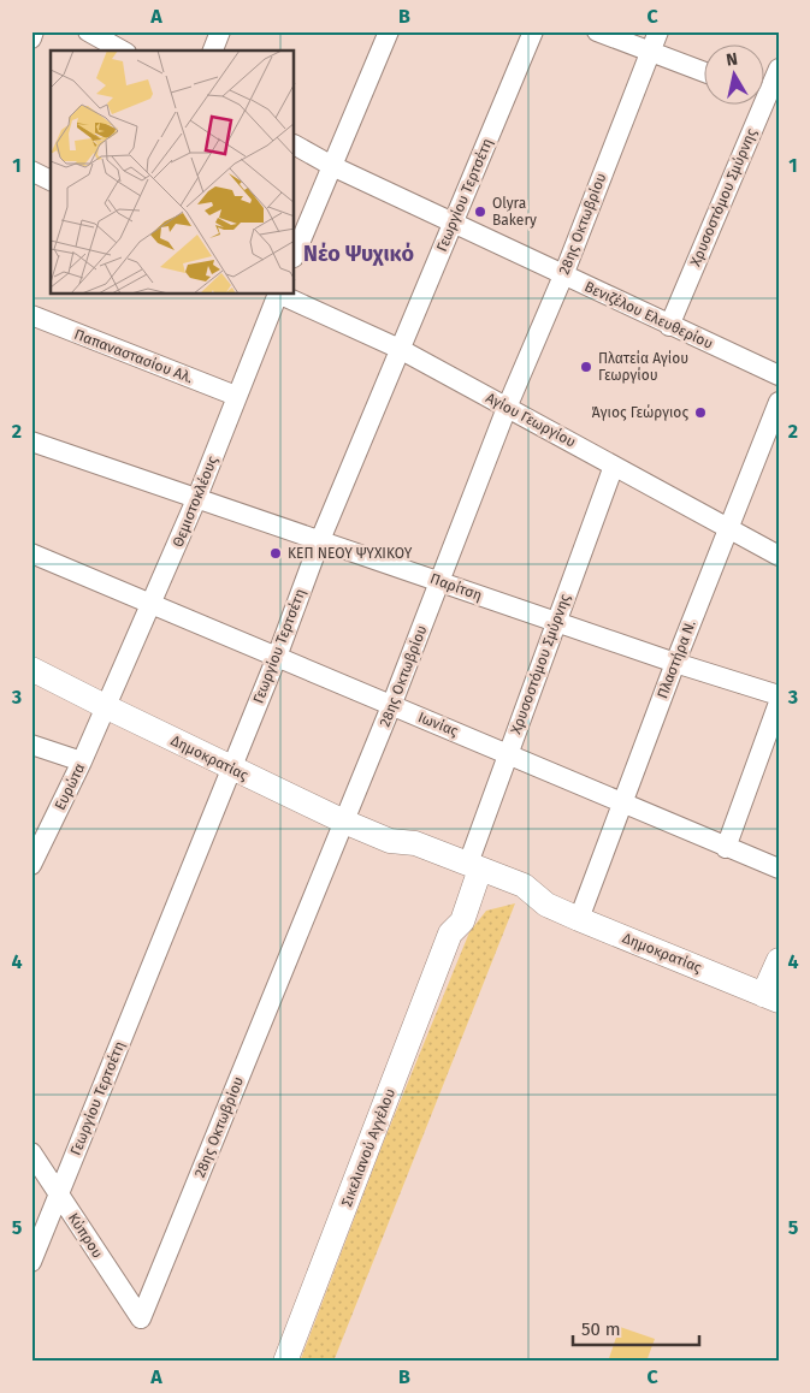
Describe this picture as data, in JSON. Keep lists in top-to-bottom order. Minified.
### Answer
{"streets":{"street":["Γεωργίου Τερτσέτη","Χρυσοστόμου Σμύρνης","28ης Οκτωβρίου","Βενιζέλου Ελευθερίου","Παπαναστασίου Αλ.","Αγίου Γεωργίου","Θεμιστοκλέους","Παρίτση","Πλαστήρα Ν.","Ιωνίας","Δημοκρατίας","Ευρώτα","Σικελιανού Αγγέλου","Κύπρου"]},"crossings":[["Γεωργίου Τερτσέτη","Βενιζέλου Ελευθερίου"],["Γεωργίου Τερτσέτη","Αγίου Γεωργίου"],["Γεωργίου Τερτσέτη","Παρίτση"],["Γεωργίου Τερτσέτη","Ιωνίας"],["Γεωργίου Τερτσέτη","Δημοκρατίας"],["Γεωργίου Τερτσέτη","Κύπρου"],["Χρυσοστόμου Σμύρνης","Βενιζέλου Ελευθερίου"],["Χρυσοστόμου Σμύρνης","Αγίου Γεωργίου"],["Χρυσοστόμου Σμύρνης","Παρίτση"],["Χρυσοστόμου Σμύρνης","Ιωνίας"],["Χρυσοστόμου Σμύρνης","Δημοκρατίας"],["Χρυσοστόμου Σμύρνης","Σικελιανού Αγγέλου"],["28ης Οκτωβρίου","Βενιζέλου Ελευθερίου"],["28ης Οκτωβρίου","Αγίου Γεωργίου"],["28ης Οκτωβρίου","Παρίτση"],["28ης Οκτωβρίου","Ιωνίας"],["28ης Οκτωβρίου","Δημοκρατίας"],["28ης Οκτωβρίου","Κύπρου"],["Παπαναστασίου Αλ.","Θεμιστοκλέους"],["Αγίου Γεωργίου","Πλαστήρα Ν."],["Θεμιστοκλέους","Παρίτση"],["Θεμιστοκλέους","Ιωνίας"],["Θεμιστοκλέους","Δημοκρατίας"],["Θεμιστοκλέους","Ευρώτα"],["Παρίτση","Πλαστήρα Ν."],["Πλαστήρα Ν.","Ιωνίας"],["Πλαστήρα Ν.","Δημοκρατίας"],["Δημοκρατίας","Ευρώτα"],["Δημοκρατίας","Σικελιανού Αγγέλου"]],"districts":["Νέο Ψυχικό"],"places":["Olyra Bakery","Πλατεία Αγίου Γεωργίου","Άγιος Γεώργιος","ΚΕΠ ΝΕΟΥ ΨΥΧΙΚΟΥ"],"scale_bar":"50 m","north":"top","grid":{"columns":["A","B","C"],"rows":["1","2","3","4","5"]}}
